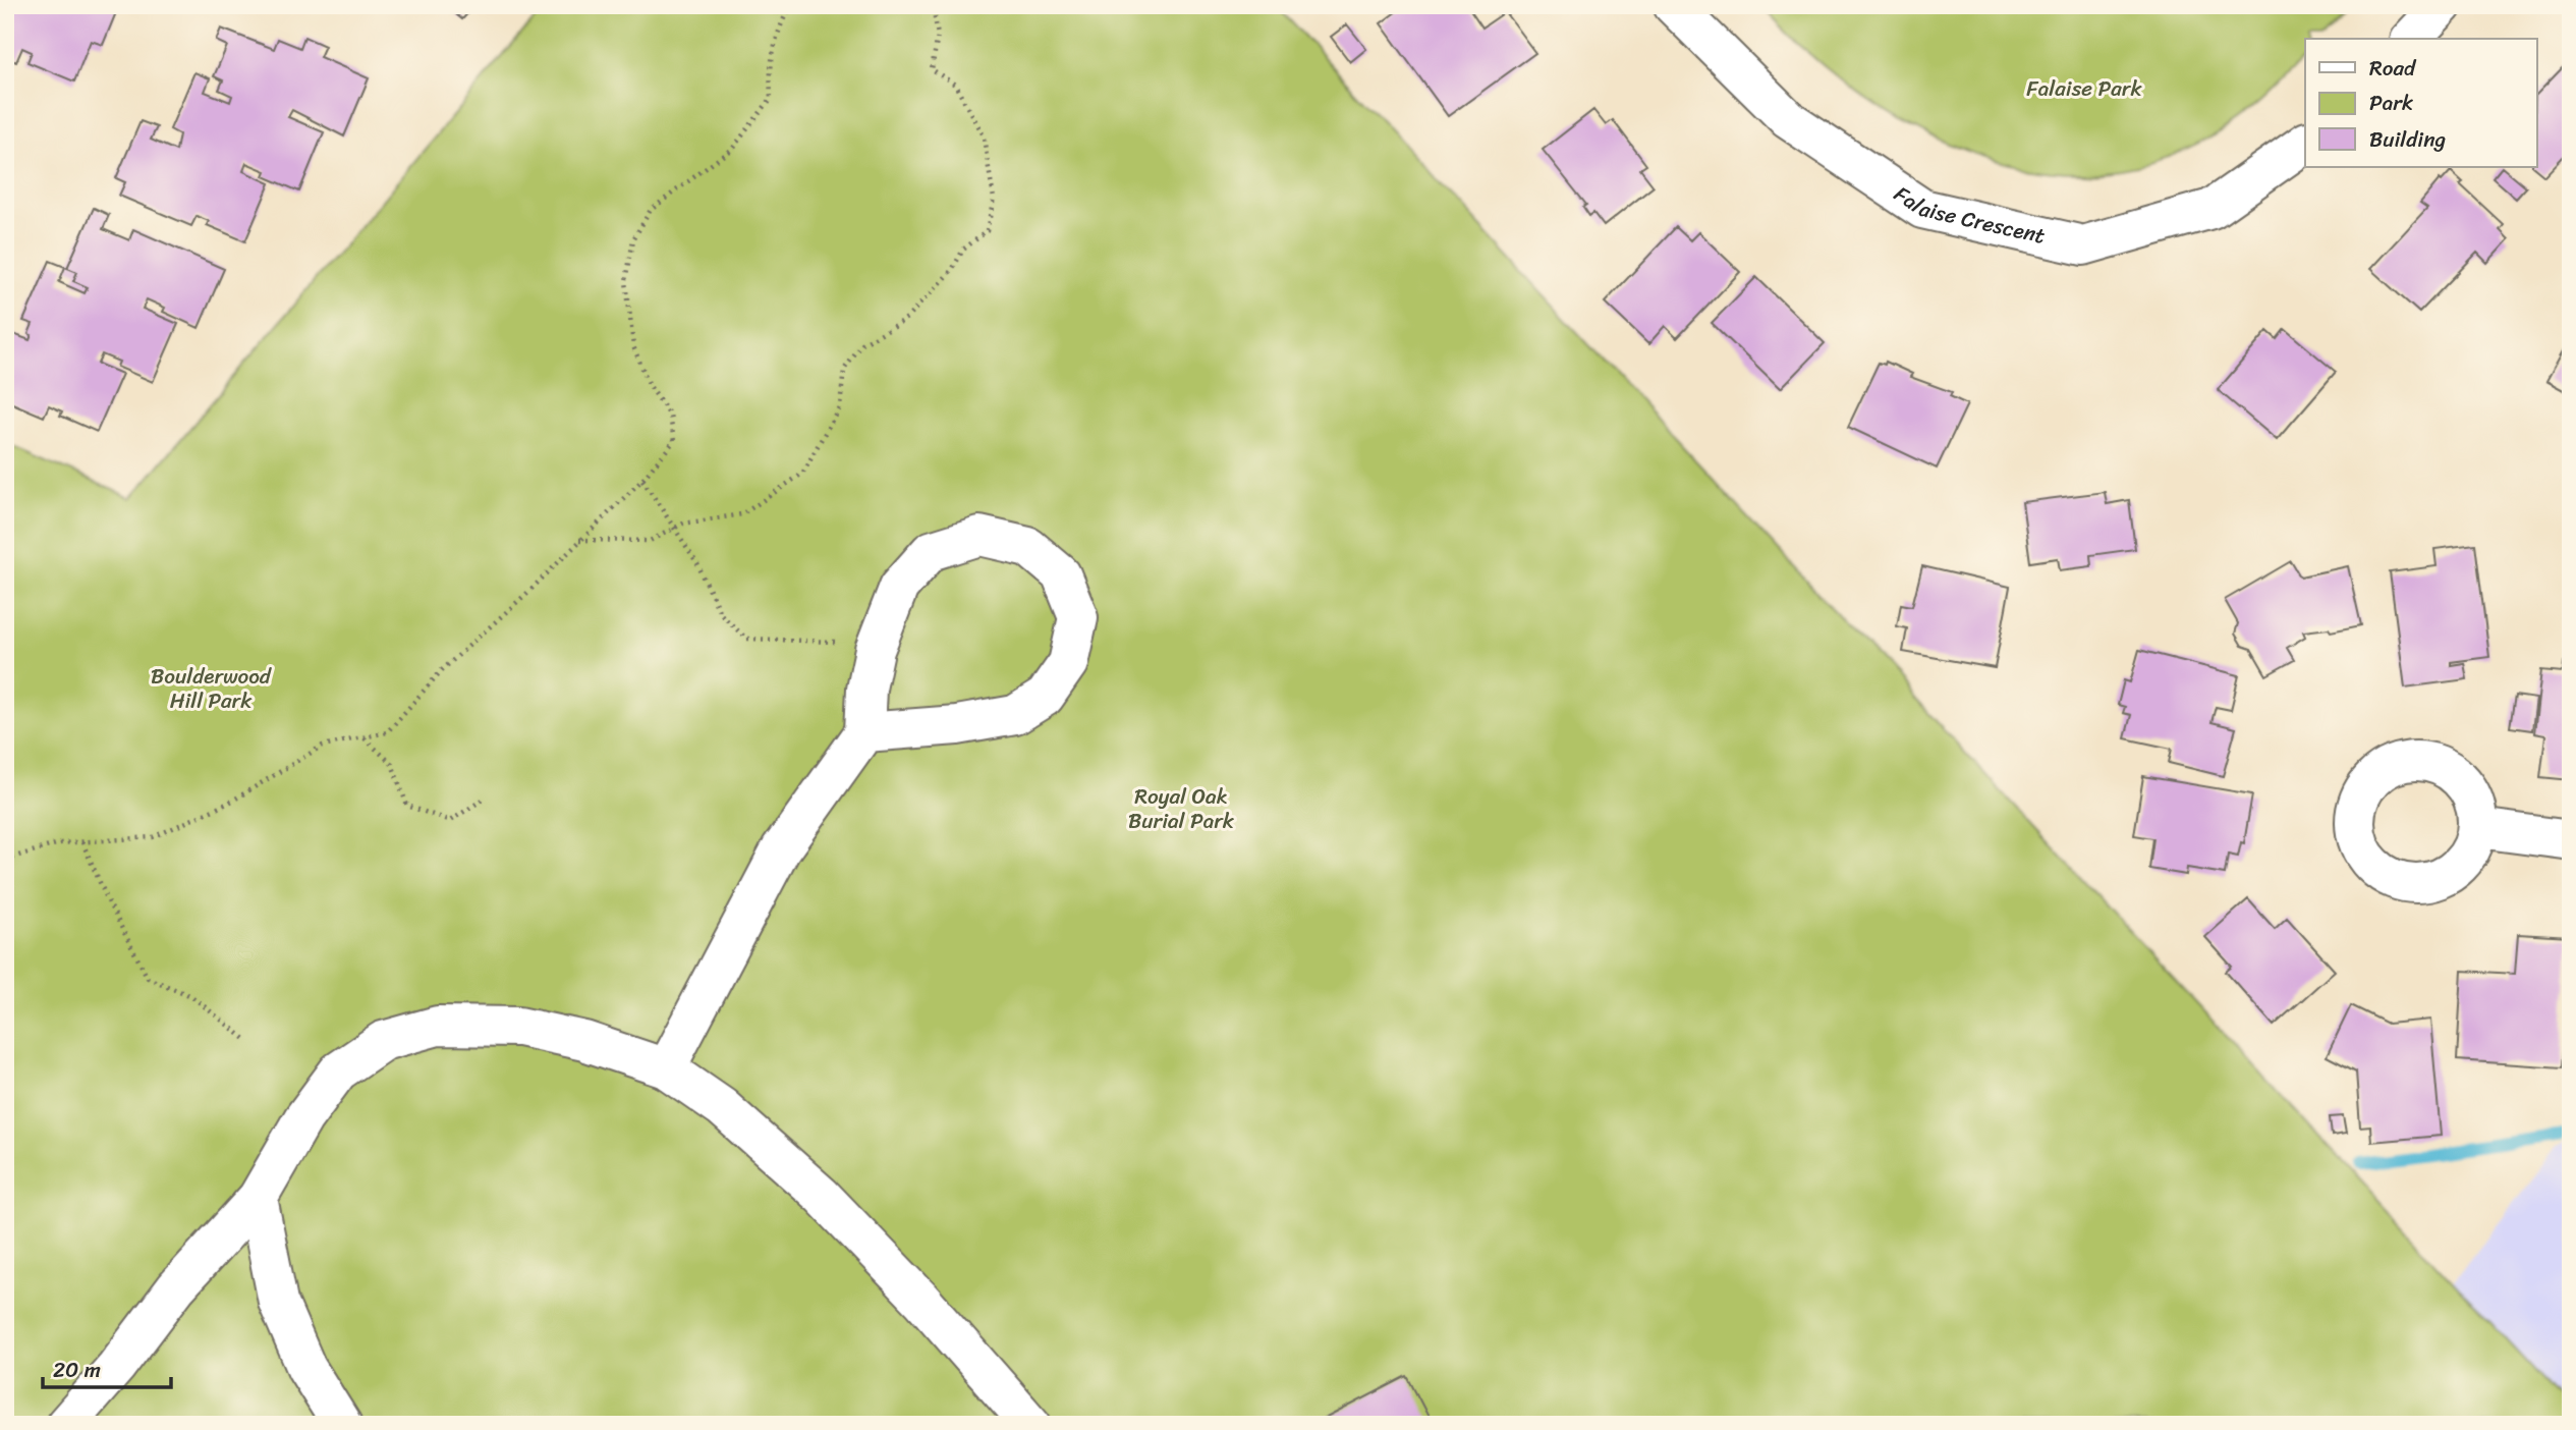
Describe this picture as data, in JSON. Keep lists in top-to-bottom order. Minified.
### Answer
{"streets":{"street":["Falaise Crescent"]},"parks":["Falaise Park","Boulderwood Hill Park","Royal Oak Burial Park"],"legend":["Road","Park","Building"],"scale_bar":"20 m"}
